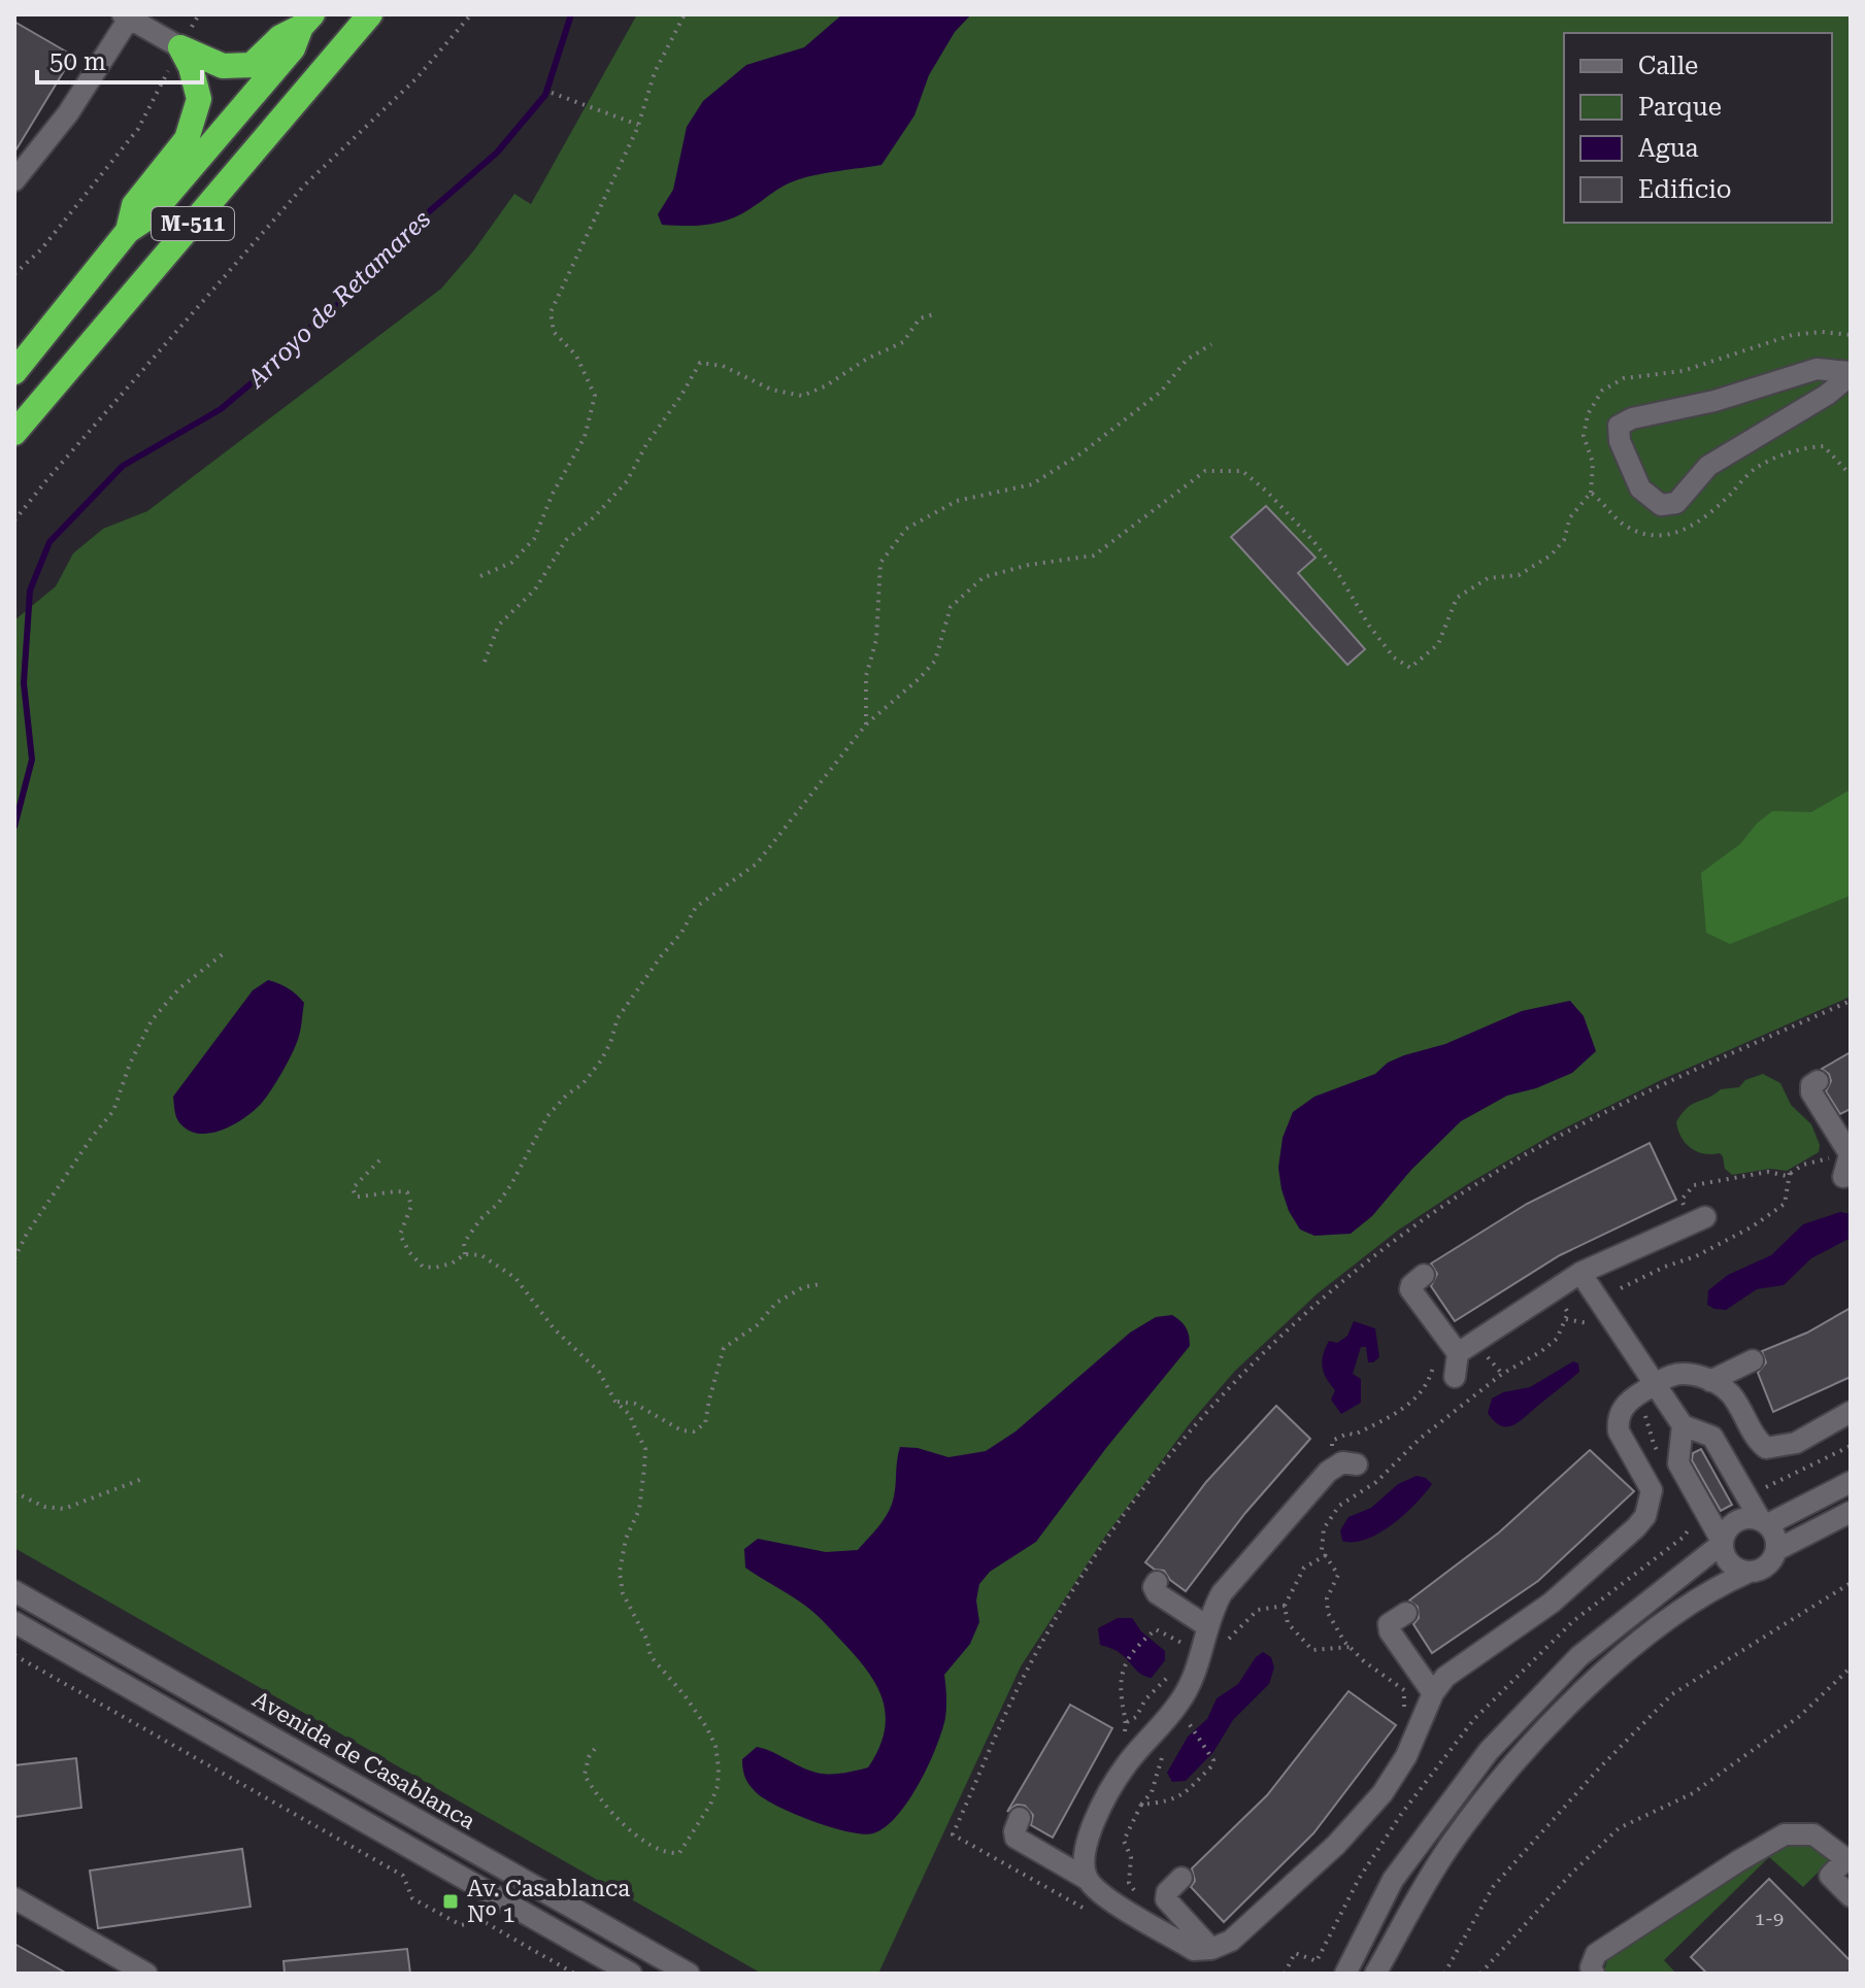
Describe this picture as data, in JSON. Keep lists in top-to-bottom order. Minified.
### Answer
{"streets":{"highway":["M-511"],"street":["Avenida de Casablanca"]},"water":["Arroyo de Retamares"],"places":{"transit":["Av. Casablanca Nº 1"]},"house_numbers":["1-9"],"legend":["Calle","Parque","Agua","Edificio"],"scale_bar":"50 m"}
